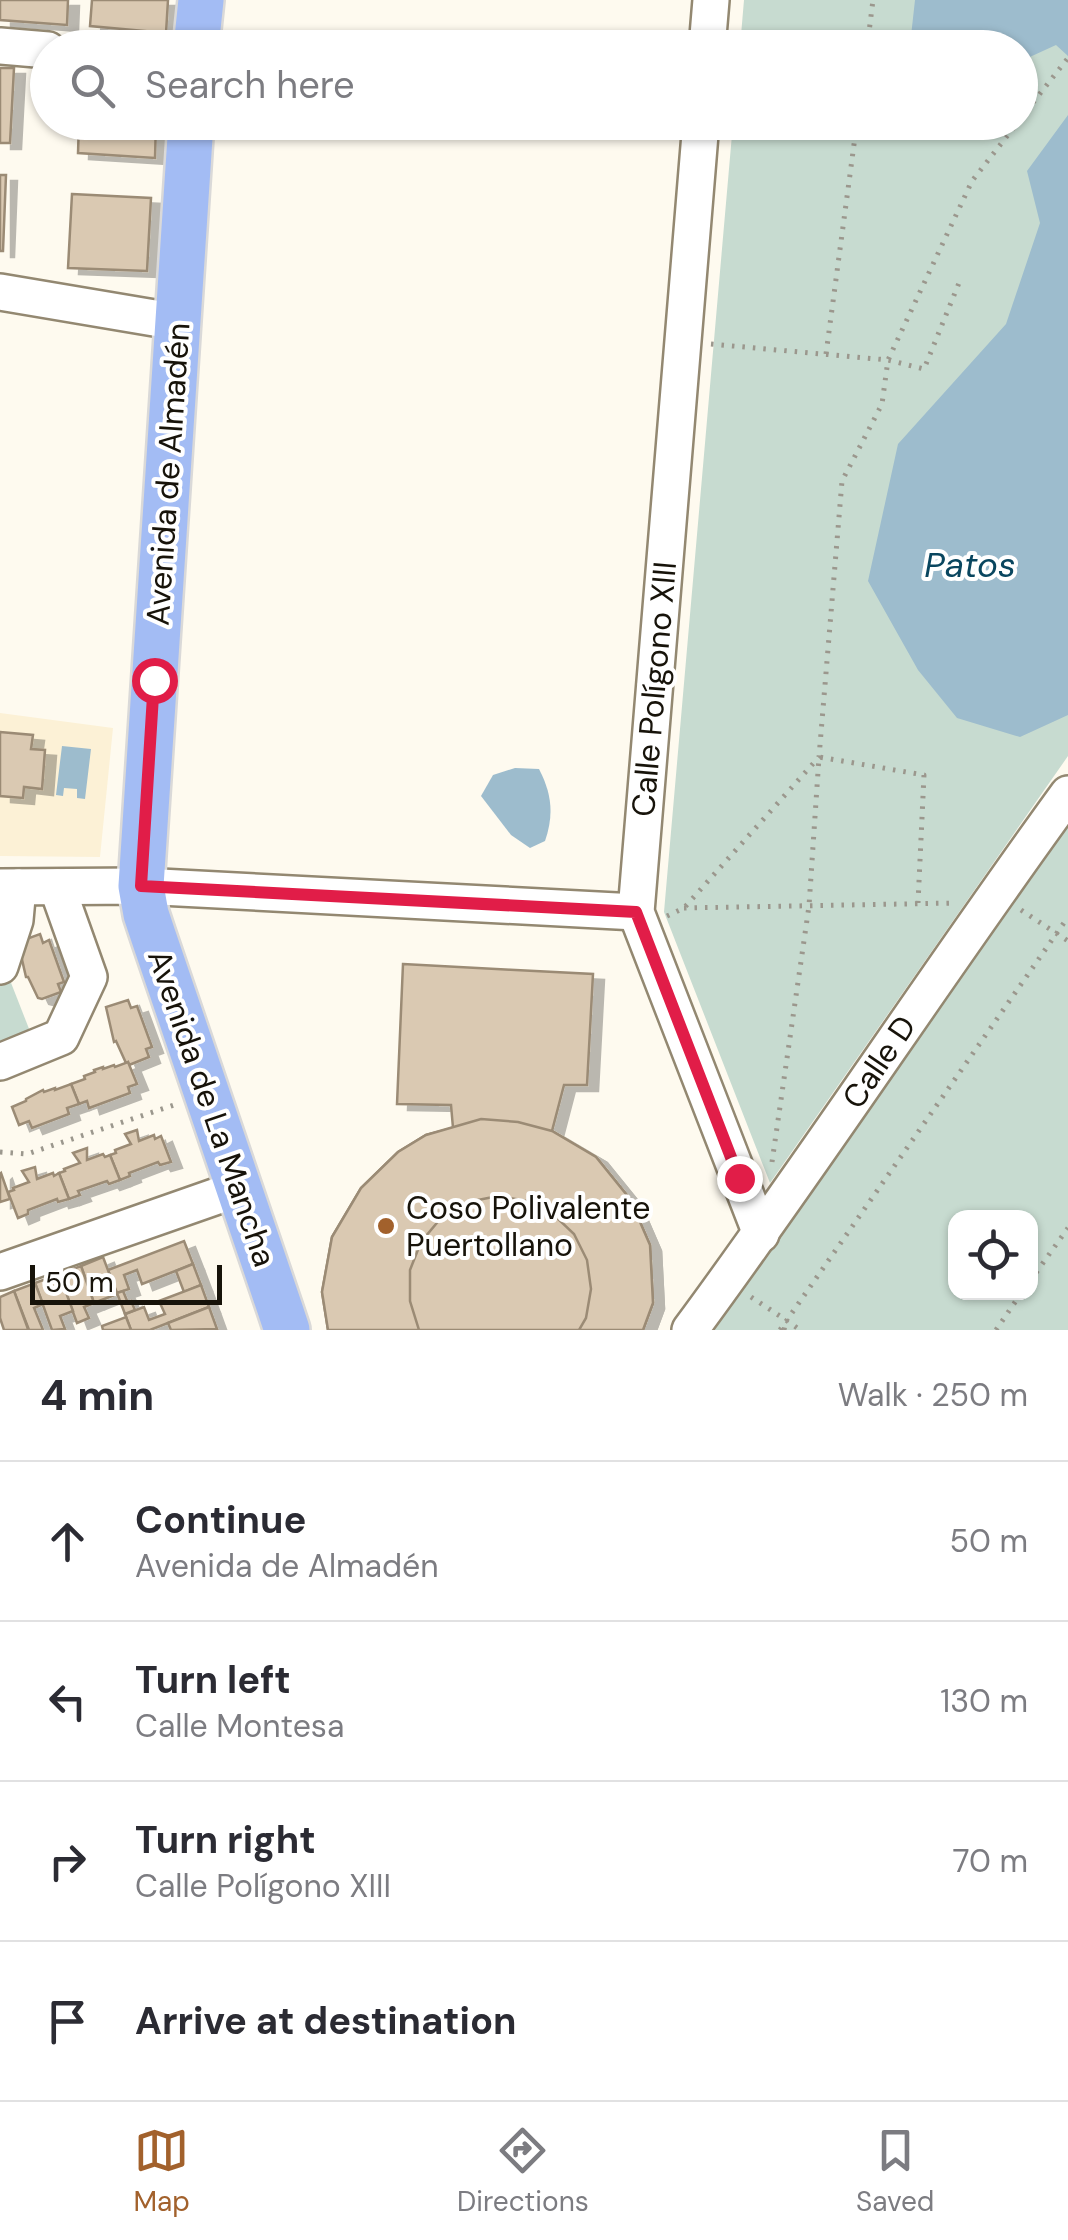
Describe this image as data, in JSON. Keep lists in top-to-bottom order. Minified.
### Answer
{"streets":{"main road":["Avenida de Almadén","Avenida de La Mancha"],"street":["Calle Polígono XIII","Calle D"]},"crossings":[["Avenida de Almadén","Avenida de La Mancha"],["Calle Polígono XIII","Calle D"]],"water":["Patos"],"places":["Coso Polivalente Puertollano"],"scale_bar":"50 m","page":{"search":"Search here","scale":"50 m","heading":["4 min","Walk · 250 m"],"list":[["Continue","Avenida de Almadén","50 m"],["Turn left","Calle Montesa","130 m"],["Turn right","Calle Polígono XIII","70 m"],"Arrive at destination"],"nav":["Map","Directions","Saved"]}}
